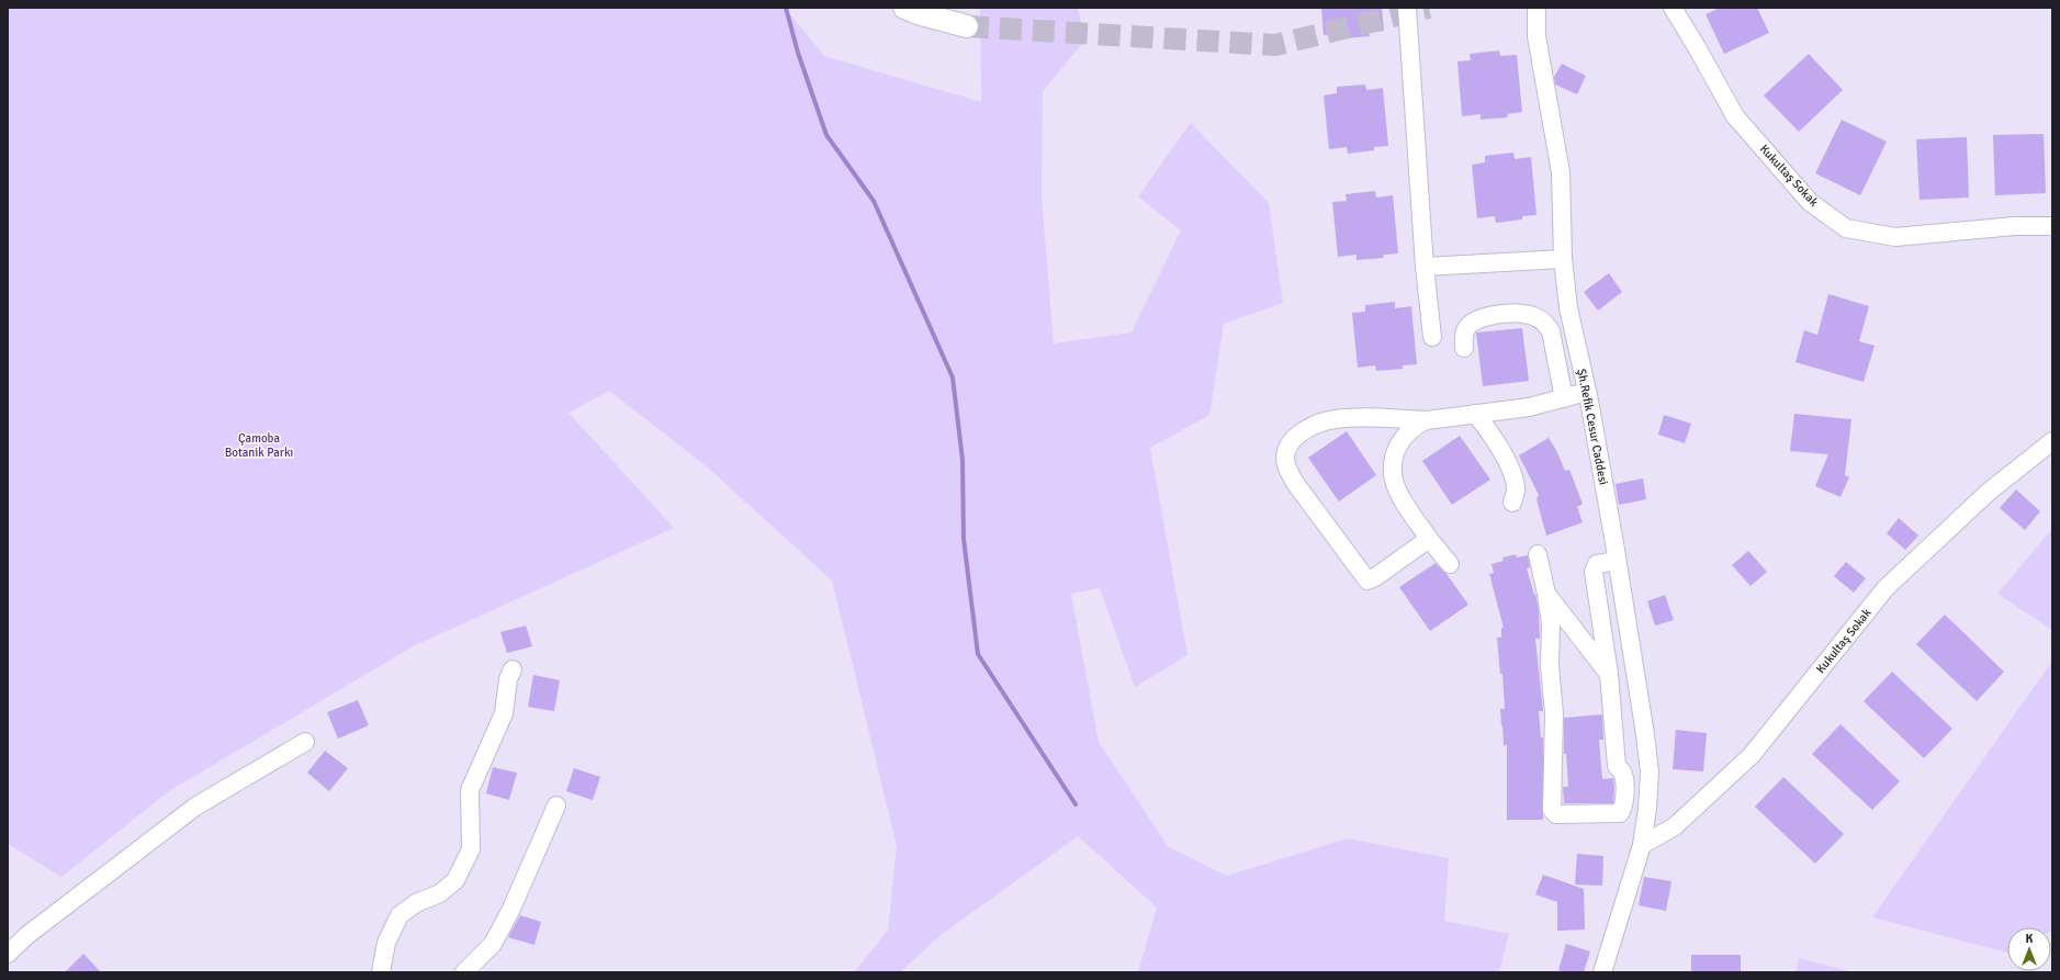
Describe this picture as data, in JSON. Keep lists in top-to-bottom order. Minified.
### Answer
{"streets":{"street":["Kukultaş Sokak","Şh.Refik Cesur Caddesi"]},"crossings":[["Kukultaş Sokak","Şh.Refik Cesur Caddesi"]],"parks":["Çamoba Botanik Parkı"],"north":"top"}
